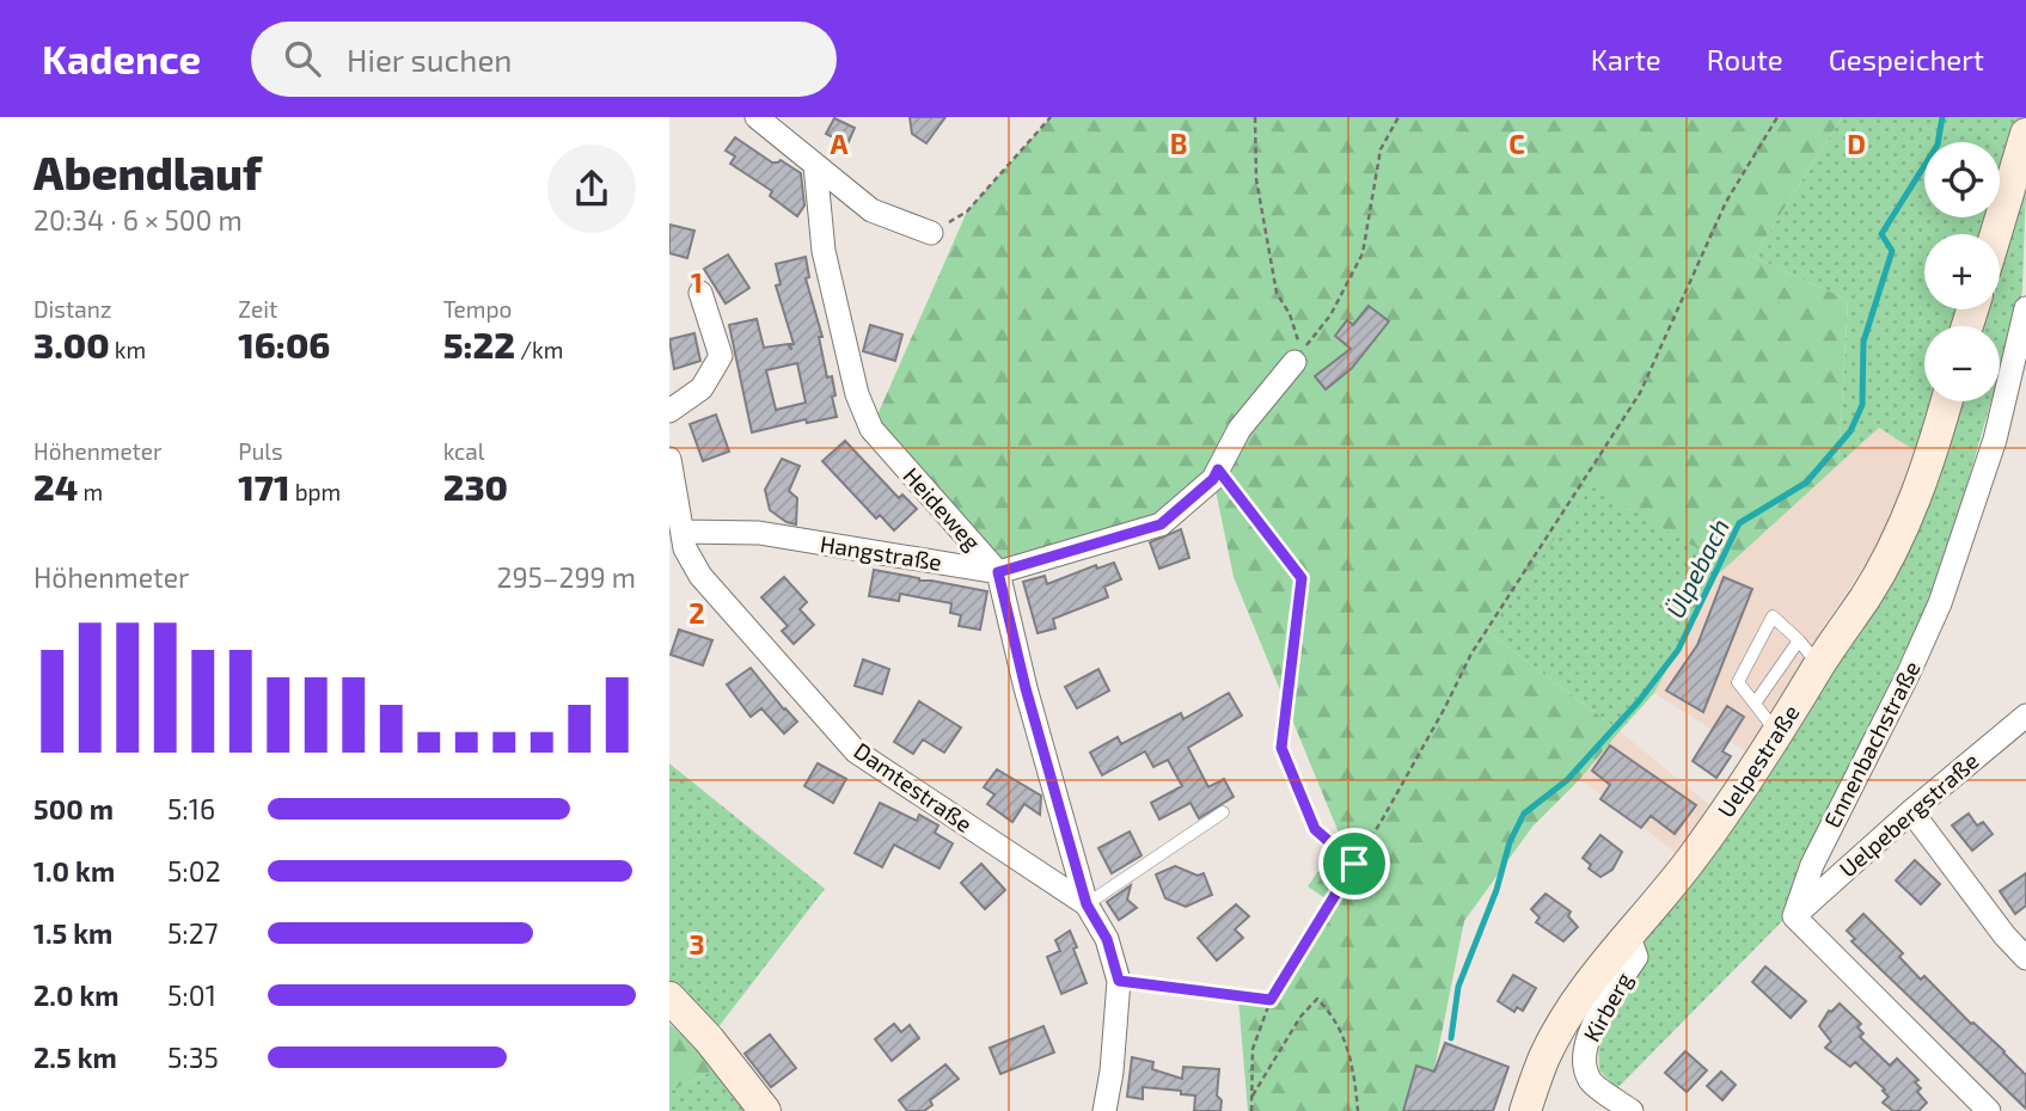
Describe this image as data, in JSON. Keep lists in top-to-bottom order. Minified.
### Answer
{"streets":{"main road":["Uelpestraße"],"street":["Heideweg","Hangstraße","Ennenbachstraße","Damtestraße","Uelpebergstraße","Kirberg"]},"crossings":[["Heideweg","Hangstraße"],["Heideweg","Damtestraße"],["Hangstraße","Damtestraße"],["Ennenbachstraße","Uelpebergstraße"],["Uelpestraße","Kirberg"]],"water":["Ülpebach"],"page":{"header":"Kadence","search":"Hier suchen","nav":["Karte","Route","Gespeichert"],"heading":["Abendlauf","20:34 · 6 × 500 m"],"map_buttons":["+","−"],"stats":[["Distanz","3.00 km"],["Zeit","16:06"],["Tempo","5:22 /km"],["Höhenmeter","24 m"],["Puls","171 bpm"],["kcal","230"]],"chart":["Höhenmeter","295–299 m"],"list":[{"name":"500 m","note":"5:16"},{"name":"1.0 km","note":"5:02"},{"name":"1.5 km","note":"5:27"},{"name":"2.0 km","note":"5:01"},{"name":"2.5 km","note":"5:35"}]},"grid":{"columns":["A","B","C","D"],"rows":["1","2","3"]}}
